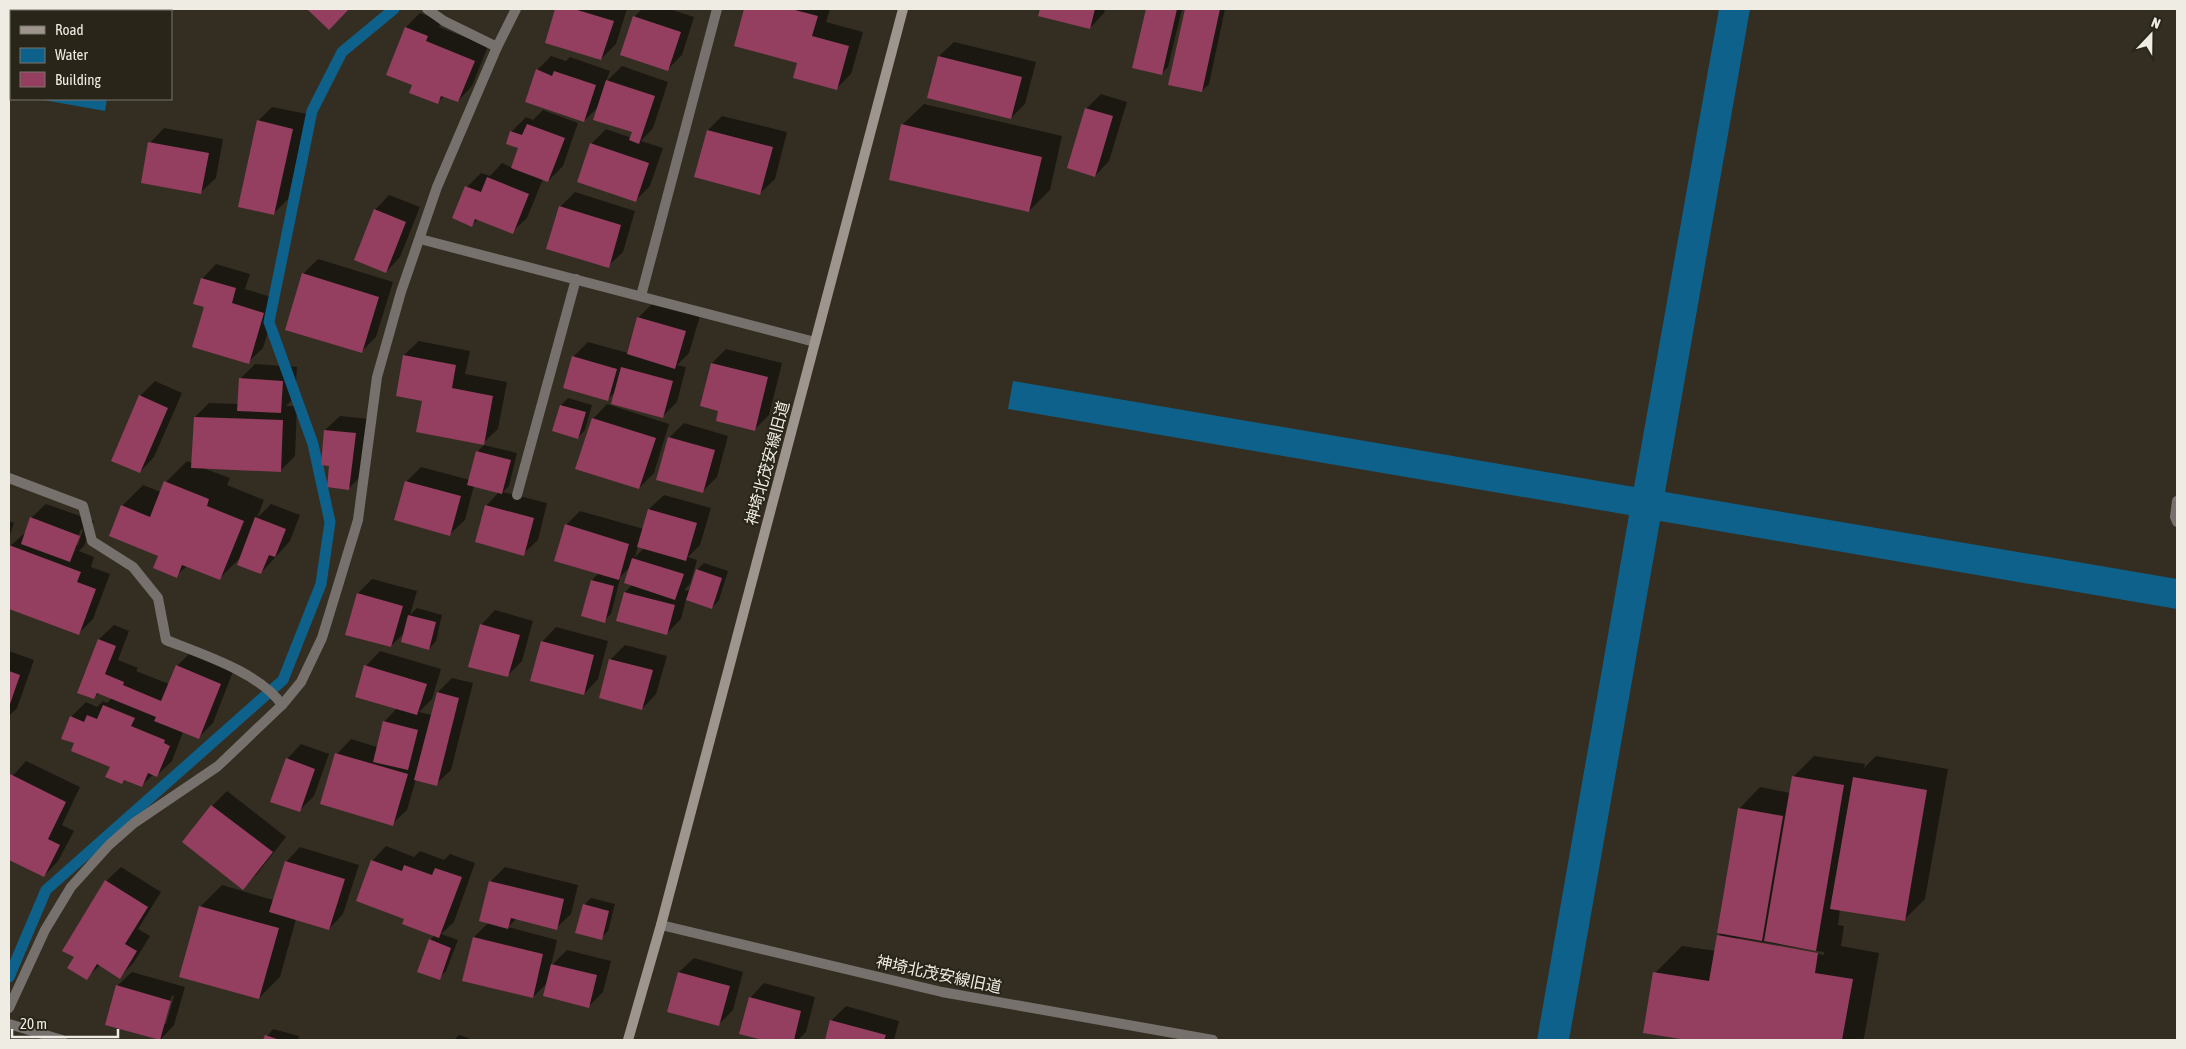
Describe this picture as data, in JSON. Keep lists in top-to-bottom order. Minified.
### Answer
{"streets":{"street":["神埼北茂安線旧道"]},"legend":["Road","Water","Building"],"scale_bar":"20 m","north":"top"}
